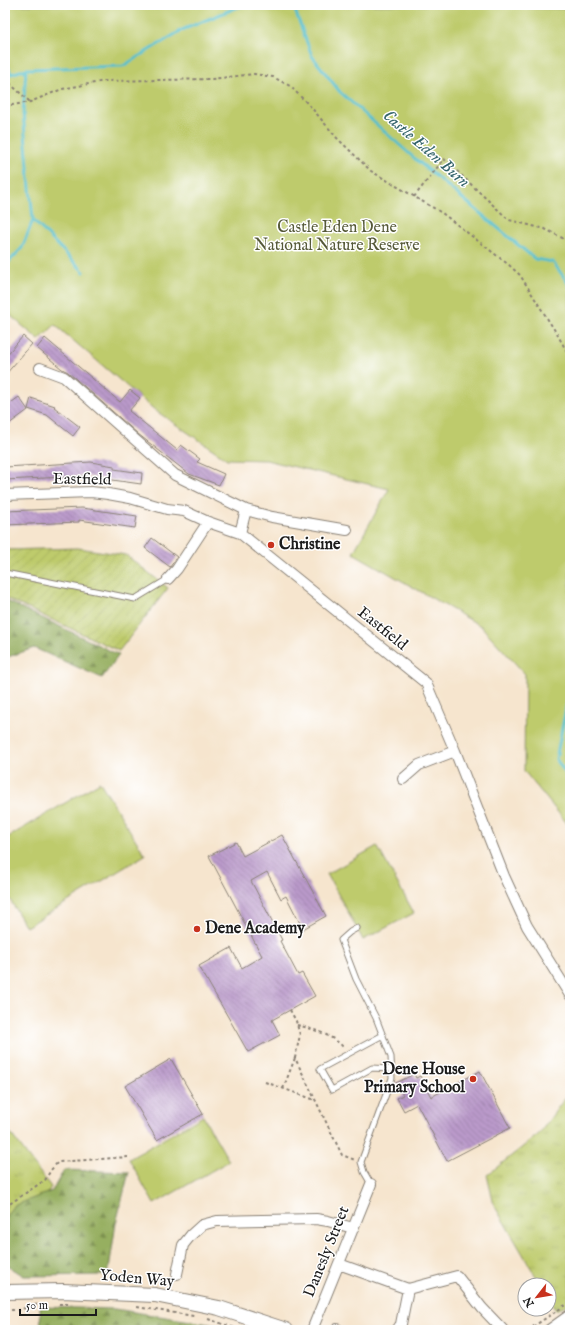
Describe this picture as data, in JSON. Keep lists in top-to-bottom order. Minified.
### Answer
{"streets":{"main road":["Yoden Way"],"street":["Eastfield","Danesly Street"]},"water":["Castle Eden Burn"],"parks":["Castle Eden Dene National Nature Reserve"],"places":["Christine","Dene Academy","Dene House Primary School"],"scale_bar":"50 m","north":"bottom left"}
